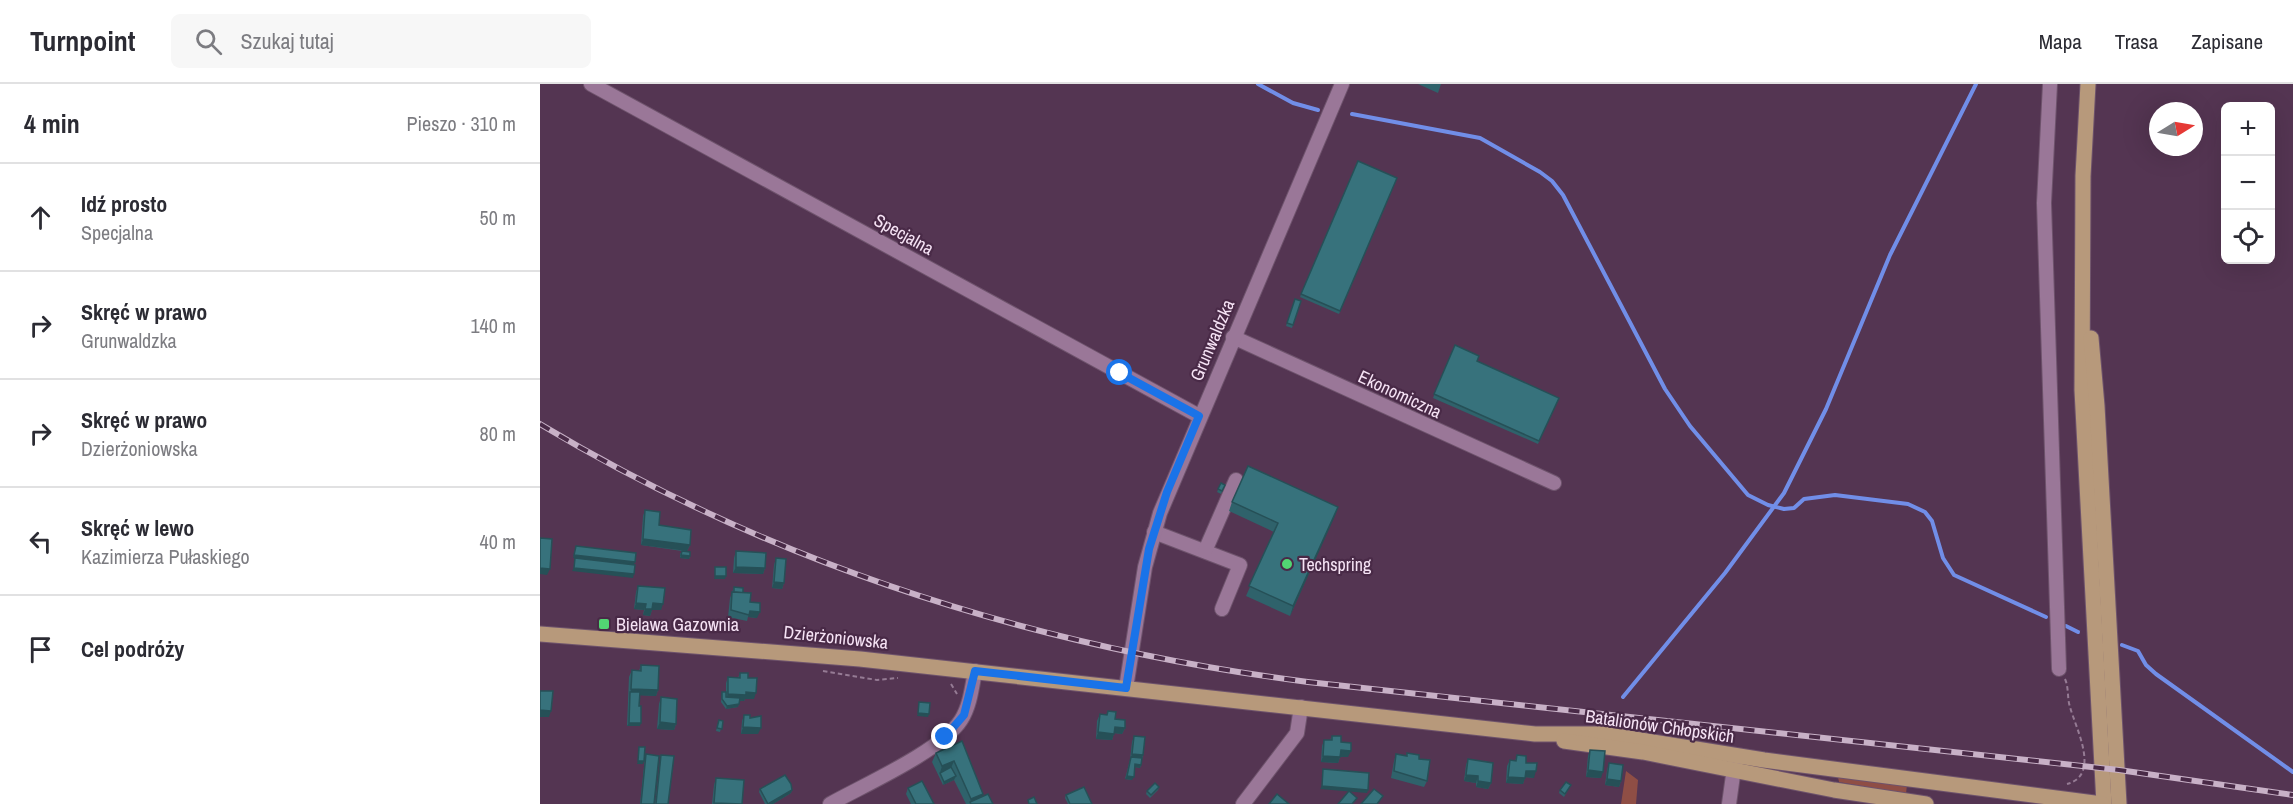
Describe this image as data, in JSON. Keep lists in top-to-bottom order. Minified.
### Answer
{"streets":{"main road":["Dzierżoniowska","Batalionów Chłopskich"],"street":["Specjalna","Grunwaldzka","Ekonomiczna"]},"crossings":[["Specjalna","Grunwaldzka"],["Grunwaldzka","Ekonomiczna"],["Grunwaldzka","Dzierżoniowska"],["Dzierżoniowska","Batalionów Chłopskich"]],"places":{"other":["Techspring"],"transit":["Bielawa Gazownia"]},"north":"right","page":{"header":"Turnpoint","search":"Szukaj tutaj","nav":["Mapa","Trasa","Zapisane"],"heading":["4 min","Pieszo · 310 m"],"map_buttons":["+","−"],"list":[["Idź prosto","Specjalna","50 m"],["Skręć w prawo","Grunwaldzka","140 m"],["Skręć w prawo","Dzierżoniowska","80 m"],["Skręć w lewo","Kazimierza Pułaskiego","40 m"],"Cel podróży"]}}
